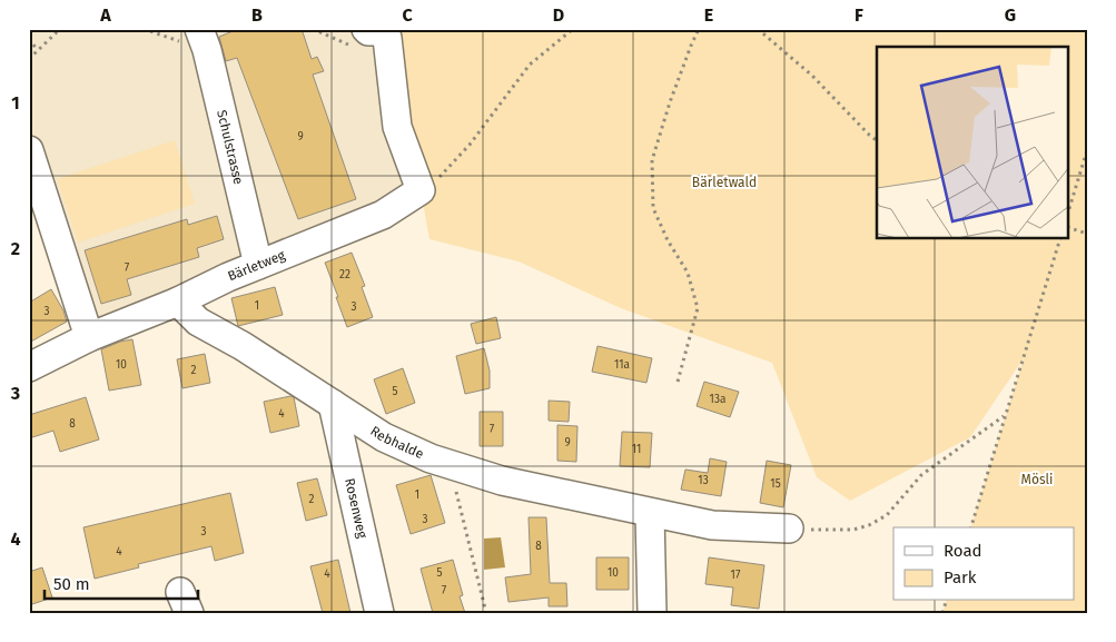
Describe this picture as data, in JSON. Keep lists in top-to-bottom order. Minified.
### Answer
{"streets":{"street":["Schulstrasse","Bärletweg","Rebhalde","Rosenweg"]},"crossings":[["Schulstrasse","Bärletweg"],["Bärletweg","Rebhalde"],["Rebhalde","Rosenweg"]],"parks":["Bärletwald","Mösli"],"house_numbers":["9","7","22","1","3","3","10","11a","2","5","13a","4","8","7","9","11","13","15","1","2","3","3","8","4","5","10","4","17","7"],"legend":["Road","Park"],"scale_bar":"50 m","grid":{"columns":["A","B","C","D","E","F","G"],"rows":["1","2","3","4"]}}
